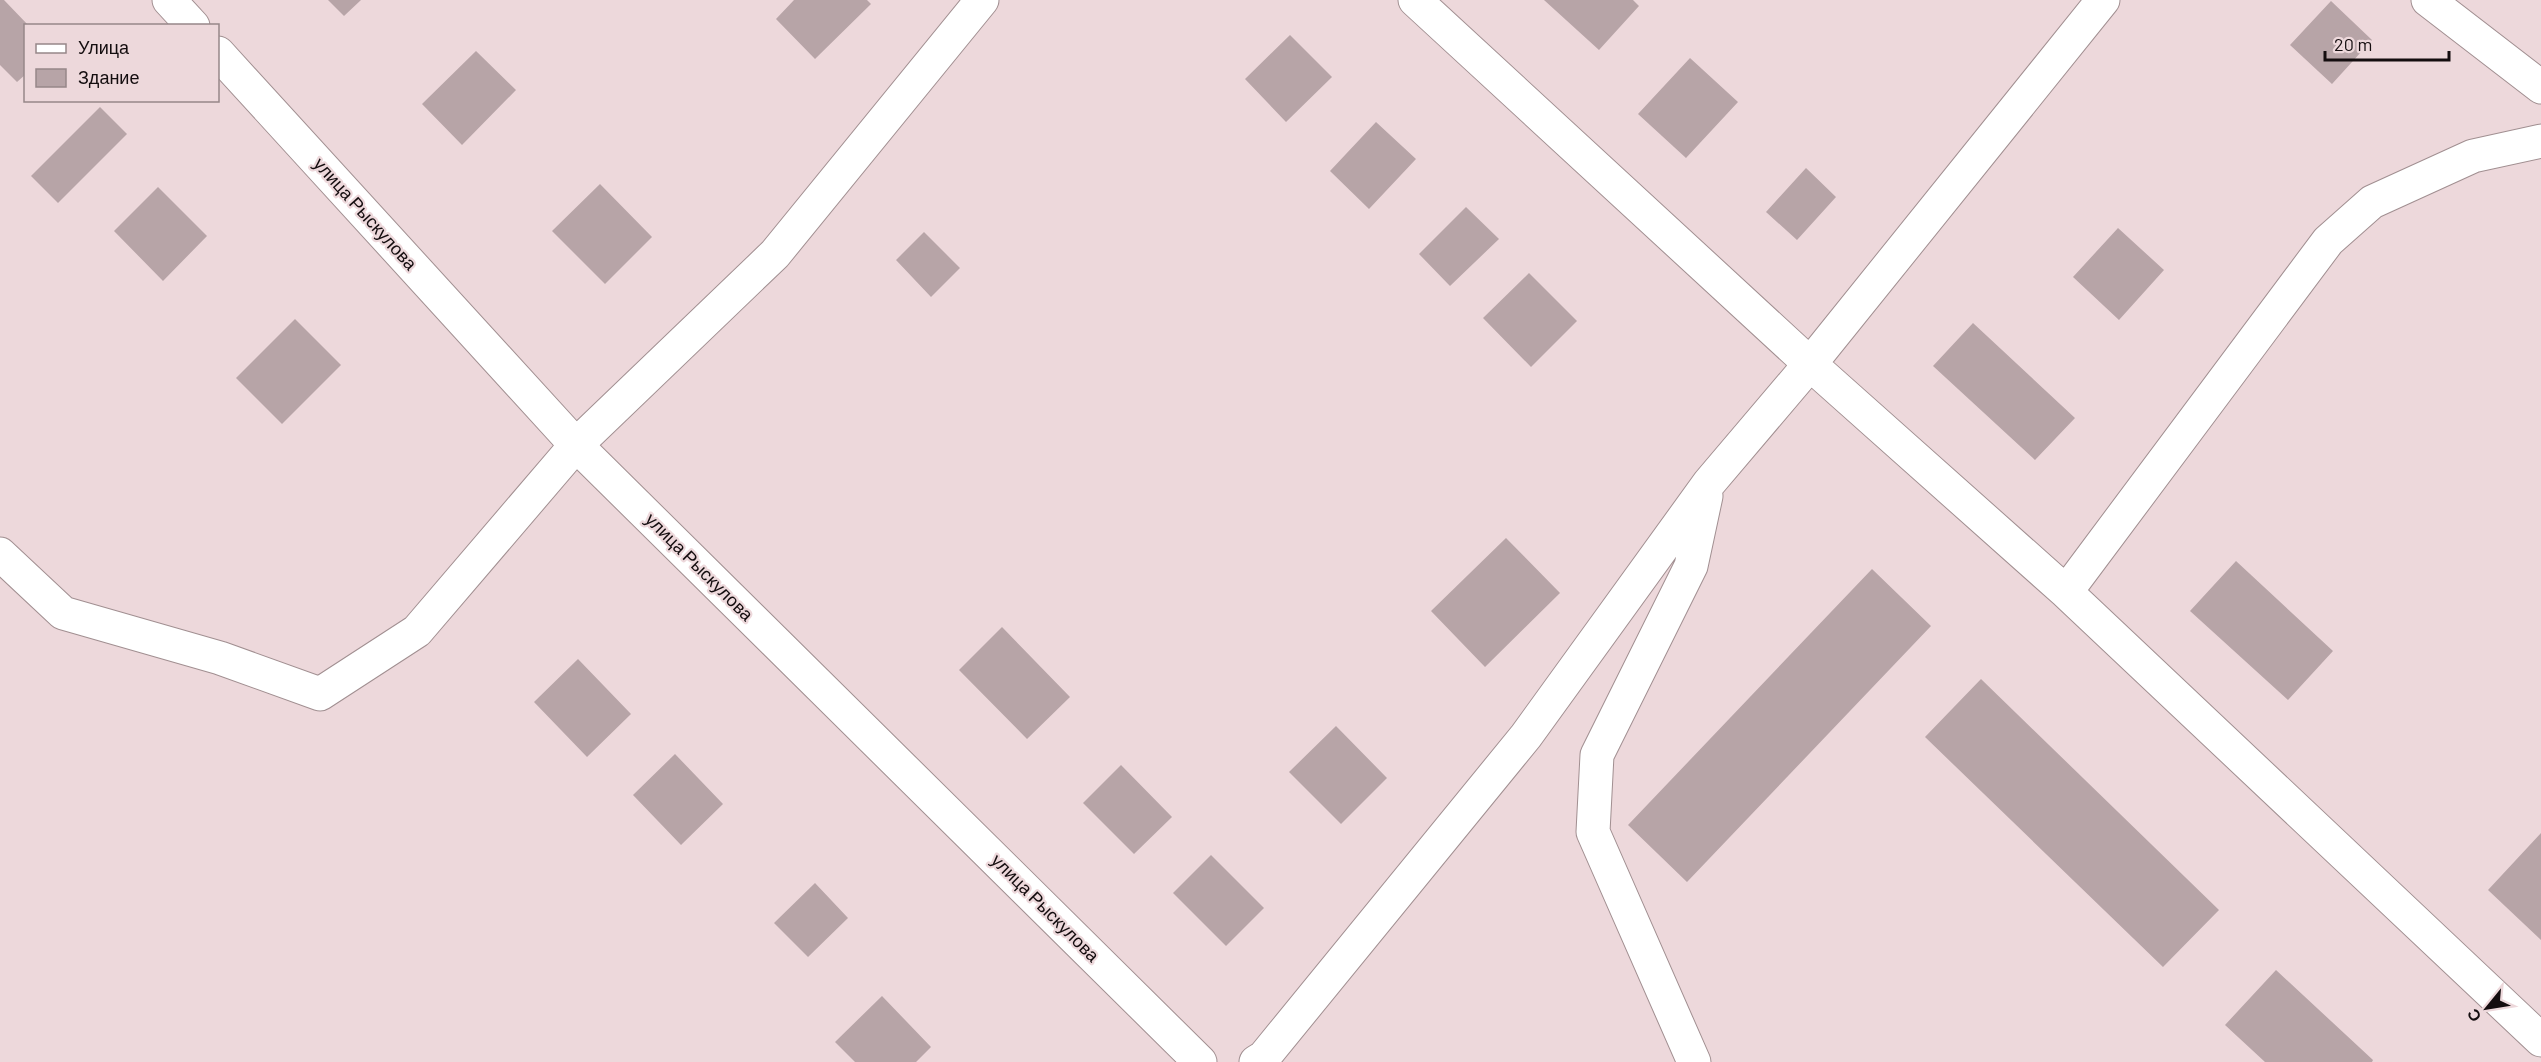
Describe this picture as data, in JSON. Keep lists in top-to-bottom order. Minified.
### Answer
{"streets":{"street":["улица Рыскулова"]},"legend":["Улица","Здание"],"scale_bar":"20 m","north":"bottom left"}
